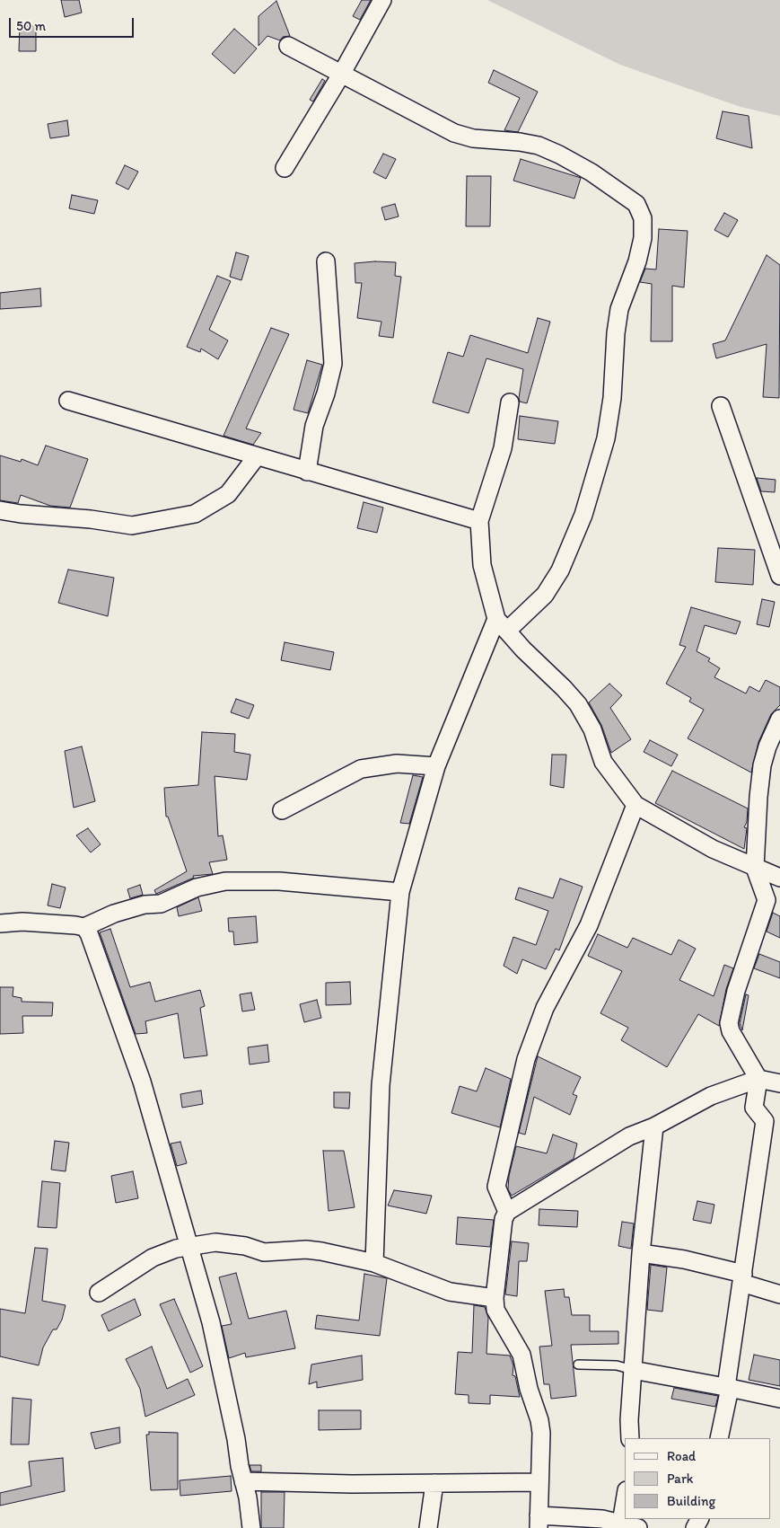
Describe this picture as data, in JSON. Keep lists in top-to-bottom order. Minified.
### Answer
{"legend":["Road","Park","Building"],"scale_bar":"50 m"}
